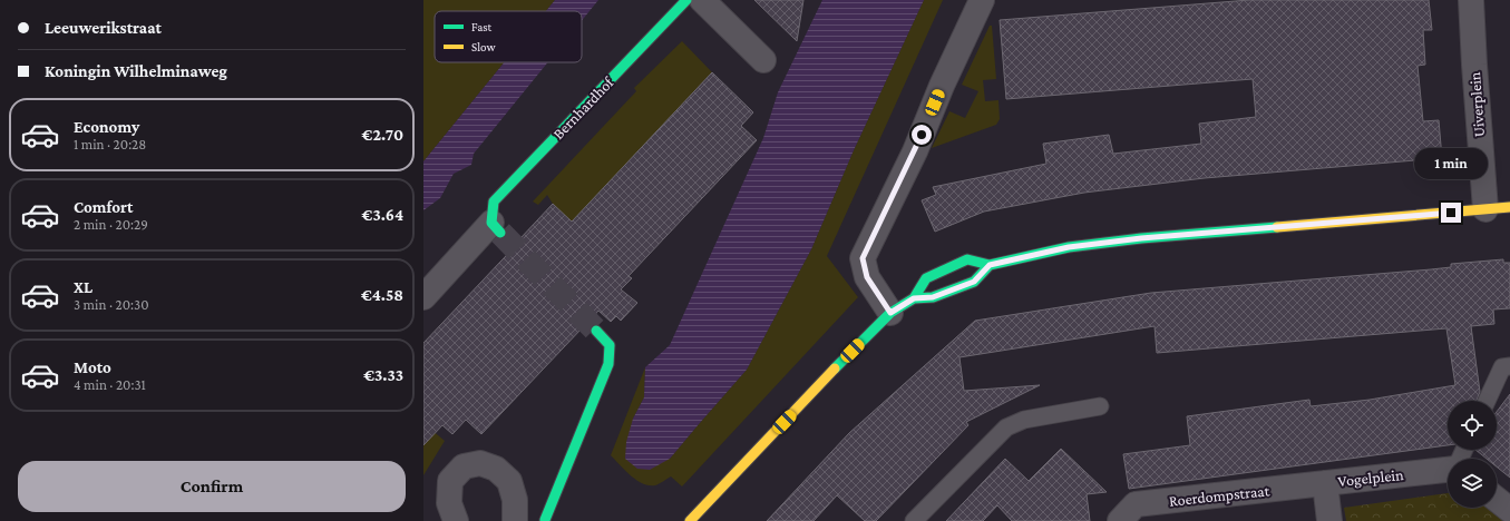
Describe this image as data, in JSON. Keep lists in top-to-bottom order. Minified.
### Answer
{"streets":{"main road":["Bernhardhof"],"street":["Uiverplein","Vogelplein","Roerdompstraat"]},"crossings":[["Vogelplein","Roerdompstraat"]],"legend":["Fast","Slow"],"page":{"banner":["Leeuwerikstraat","Koningin Wilhelminaweg"],"list":[{"name":"Economy","note":"1 min · 20:28","value":"€2.70"},{"name":"Comfort","note":"2 min · 20:29","value":"€3.64"},{"name":"XL","note":"3 min · 20:30","value":"€4.58"},{"name":"Moto","note":"4 min · 20:31","value":"€3.33"}],"bubble":"1 min","buttons":"Confirm"}}
